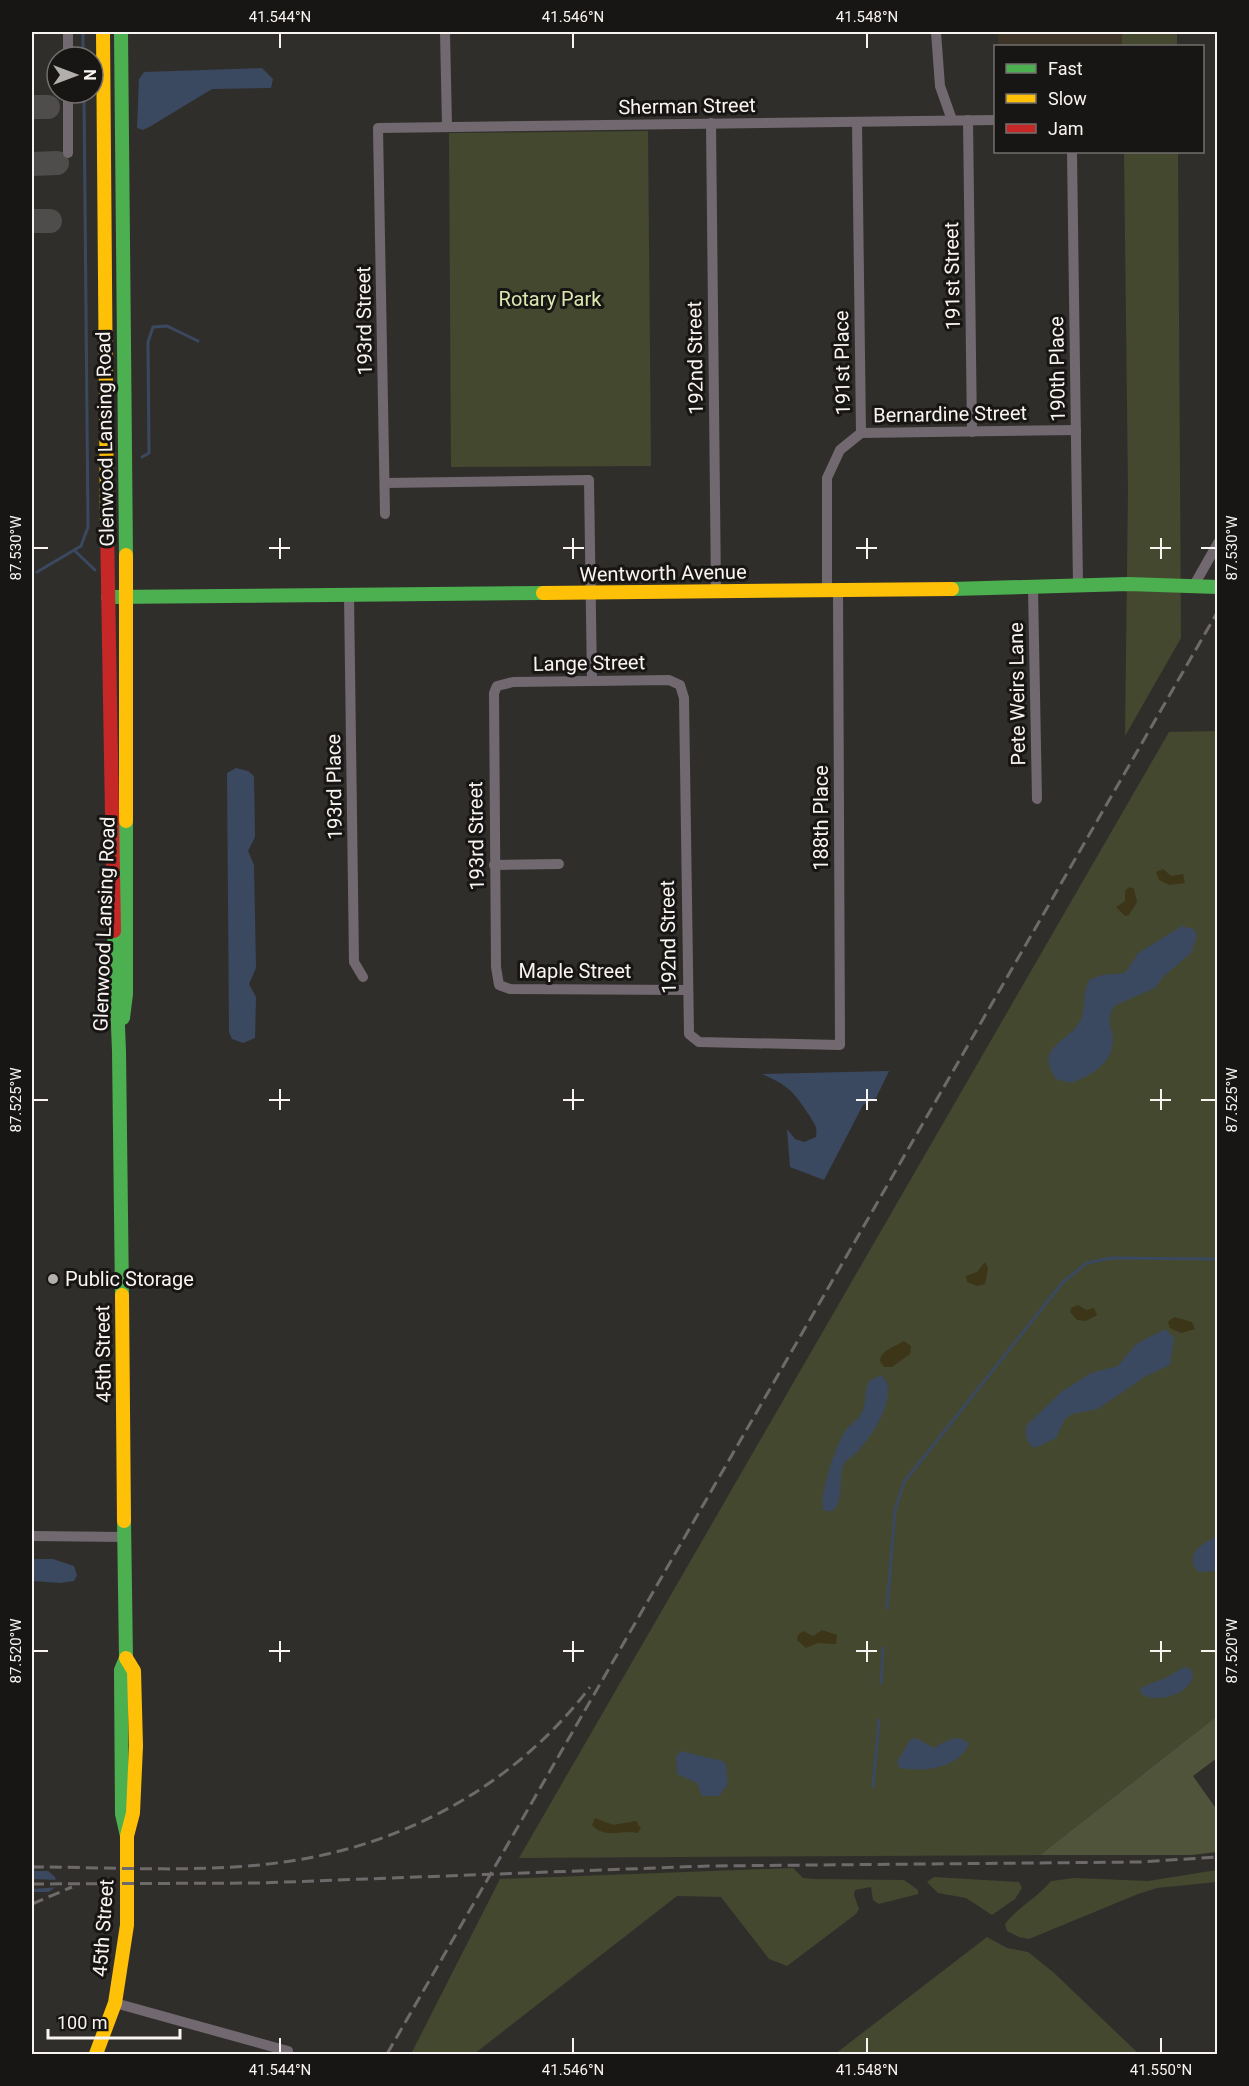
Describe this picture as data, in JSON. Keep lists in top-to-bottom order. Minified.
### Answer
{"streets":{"main road":["Glenwood Lansing Road","Wentworth Avenue","45th Street"],"street":["Sherman Street","191st Street","193rd Street","192nd Street","191st Place","190th Place","Bernardine Street","Lange Street","Pete Weirs Lane","193rd Place","188th Place","Maple Street"]},"crossings":[["Sherman Street","191st Street"],["Sherman Street","193rd Street"],["Sherman Street","192nd Street"],["Sherman Street","191st Place"],["191st Street","Bernardine Street"],["193rd Street","Lange Street"],["193rd Street","Maple Street"],["192nd Street","Wentworth Avenue"],["192nd Street","Lange Street"],["192nd Street","188th Place"],["192nd Street","Maple Street"],["191st Place","Bernardine Street"],["191st Place","Wentworth Avenue"],["191st Place","188th Place"],["190th Place","Bernardine Street"],["190th Place","Wentworth Avenue"],["Glenwood Lansing Road","Wentworth Avenue"],["Glenwood Lansing Road","45th Street"],["Wentworth Avenue","Pete Weirs Lane"],["Wentworth Avenue","193rd Place"],["Wentworth Avenue","188th Place"]],"parks":["Rotary Park"],"places":["Public Storage"],"legend":["Fast","Slow","Jam"],"scale_bar":"100 m","north":"right","coordinates":["41.544°N","41.546°N","41.548°N","87.530°W","87.525°W","87.520°W","41.550°N"]}
